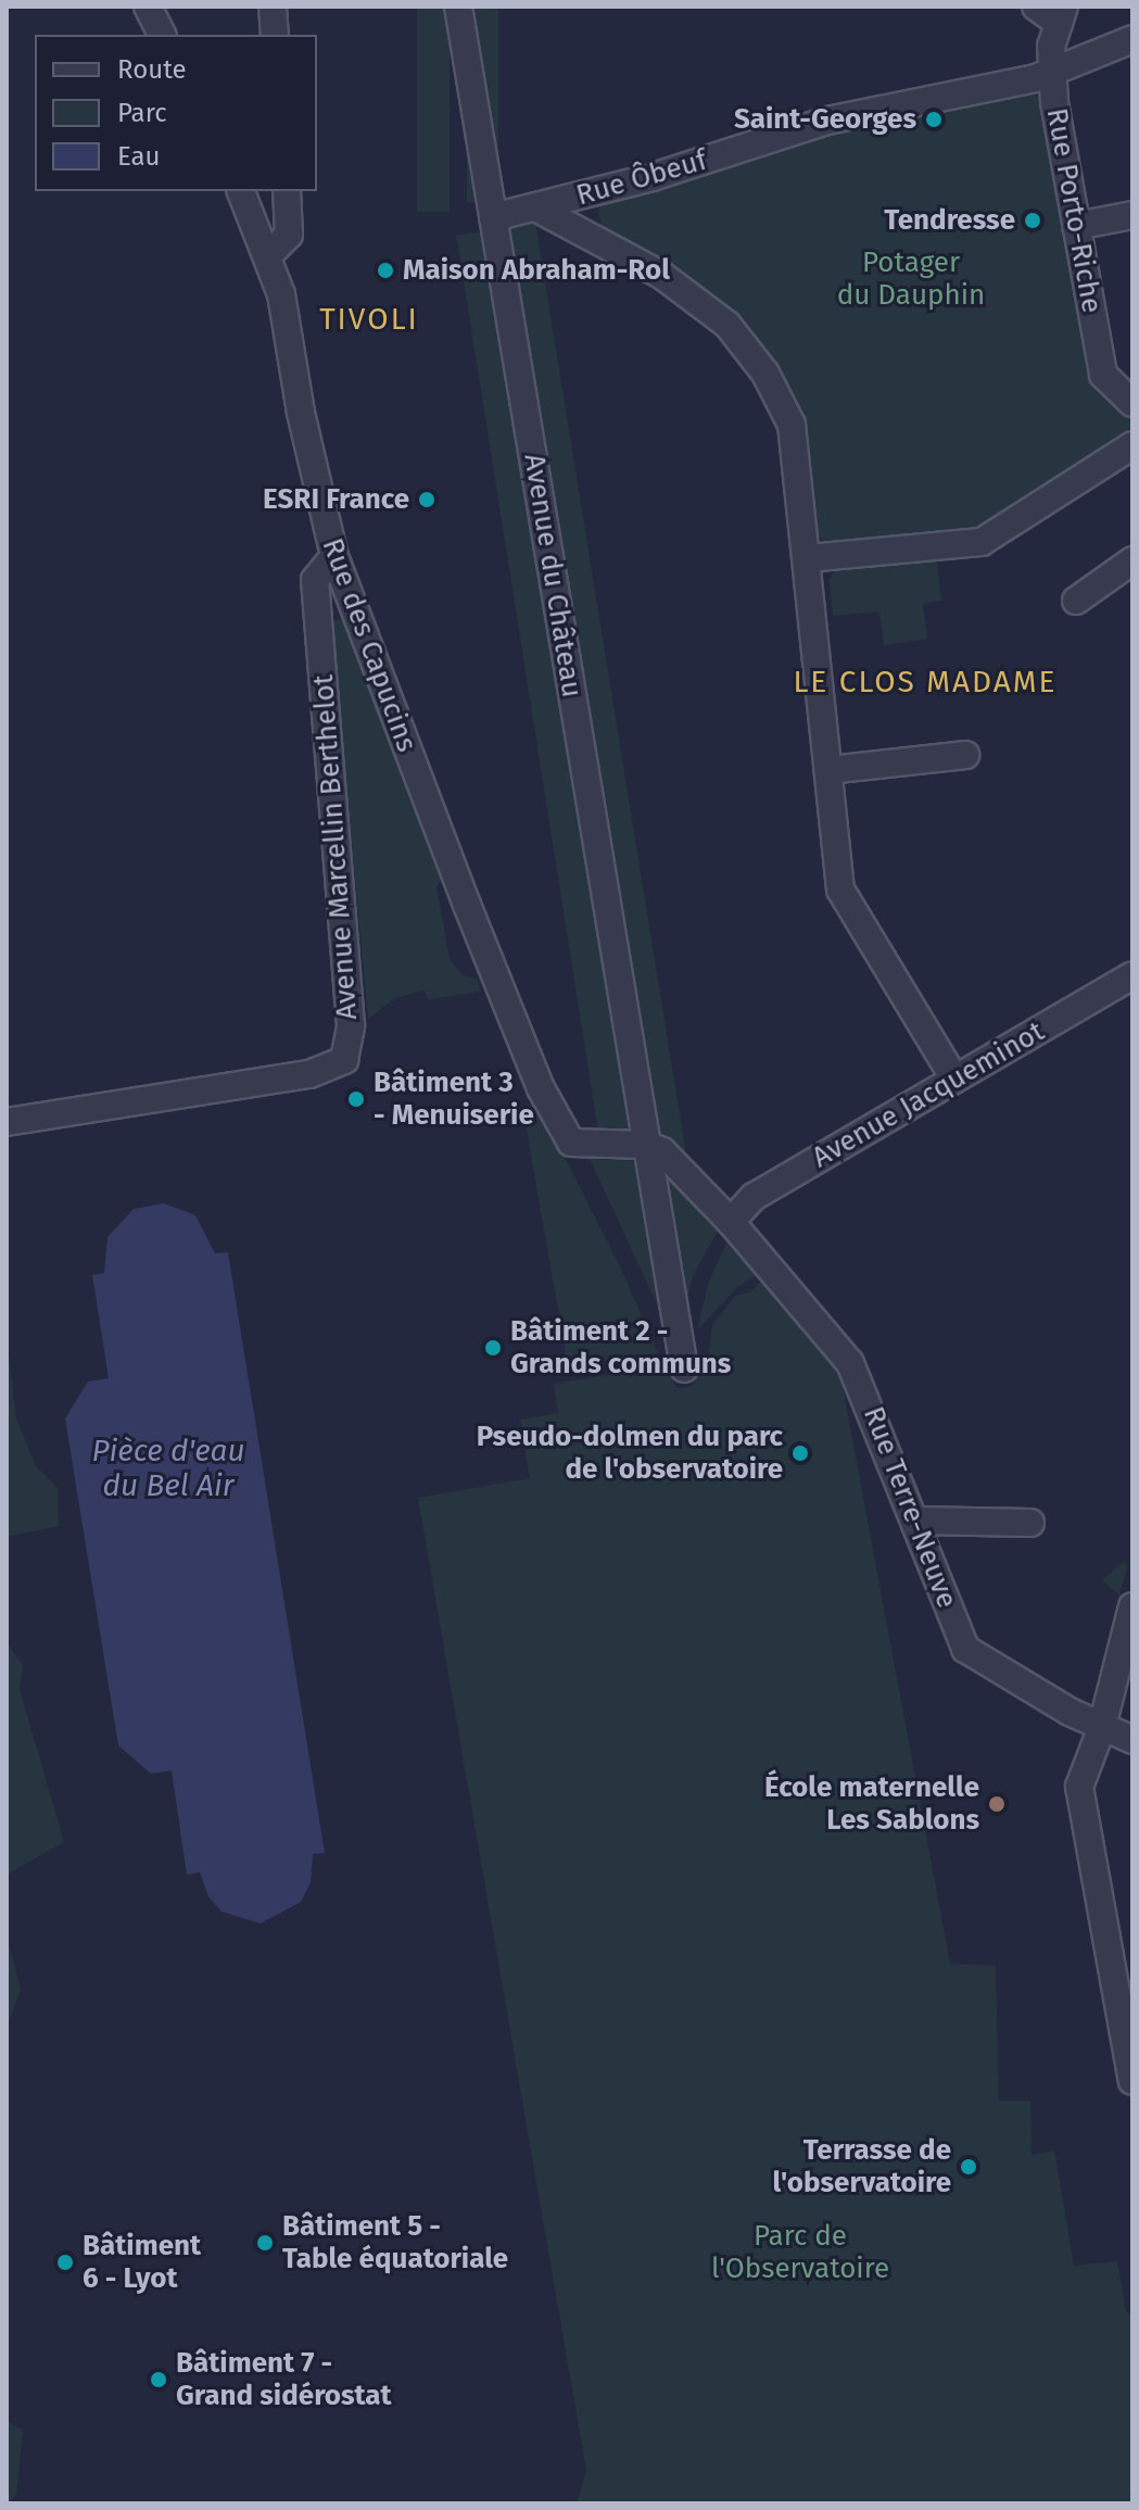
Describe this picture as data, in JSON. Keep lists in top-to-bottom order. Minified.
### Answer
{"streets":{"street":["Rue Ôbeuf","Rue Porto-Riche","Avenue du Château","Rue des Capucins","Avenue Marcellin Berthelot","Avenue Jacqueminot","Rue Terre-Neuve"]},"crossings":[["Rue Ôbeuf","Rue Porto-Riche"],["Rue Ôbeuf","Avenue du Château"],["Avenue du Château","Rue des Capucins"],["Avenue du Château","Rue Terre-Neuve"],["Rue des Capucins","Avenue Marcellin Berthelot"],["Rue des Capucins","Rue Terre-Neuve"],["Avenue Jacqueminot","Rue Terre-Neuve"]],"districts":["TIVOLI","LE CLOS MADAME"],"water":["Pièce d'eau du Bel Air"],"parks":["Potager du Dauphin","Parc de l'Observatoire"],"places":["Saint-Georges","Tendresse","Maison Abraham-Rol","ESRI France","Bâtiment 3 - Menuiserie","Bâtiment 2 - Grands communs","Pseudo-dolmen du parc de l'observatoire","École maternelle Les Sablons","Terrasse de l'observatoire","Bâtiment 5 - Table équatoriale","Bâtiment 6 - Lyot","Bâtiment 7 - Grand sidérostat"],"legend":["Route","Parc","Eau"]}
